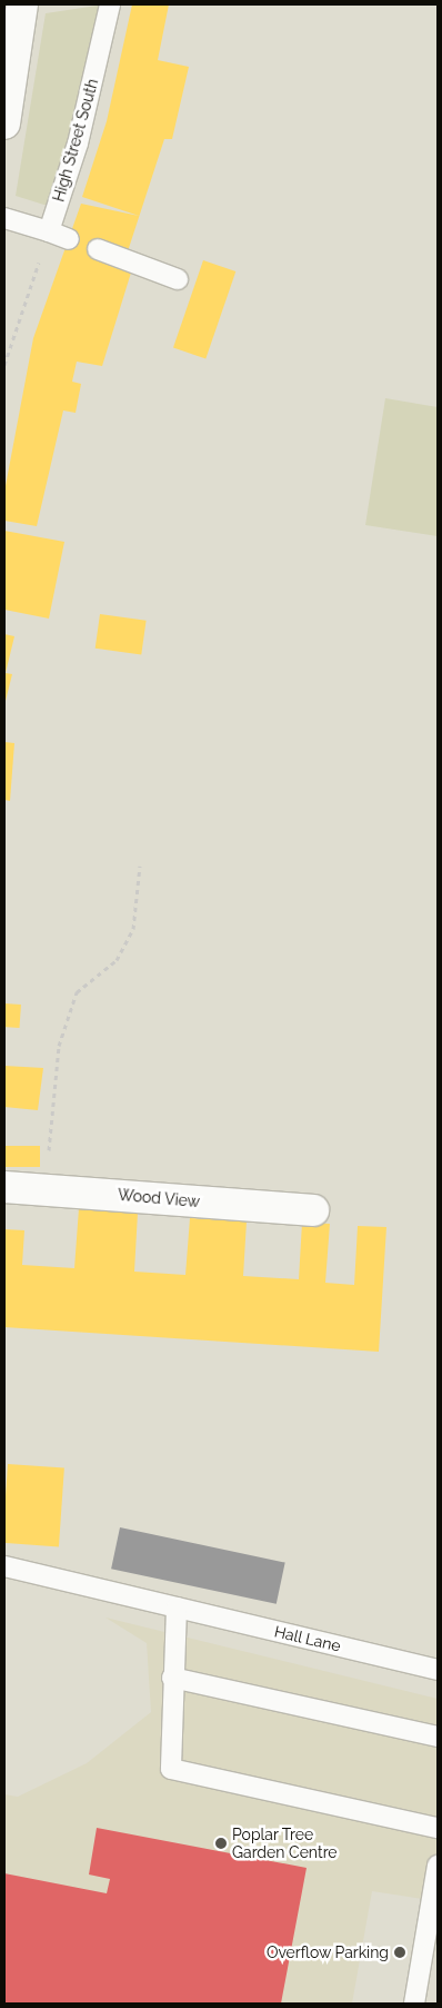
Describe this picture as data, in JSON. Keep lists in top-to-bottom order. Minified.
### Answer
{"streets":{"street":["Wood View"],"lane":["High Street South","Hall Lane"]},"places":["Poplar Tree Garden Centre","Overflow Parking"]}
